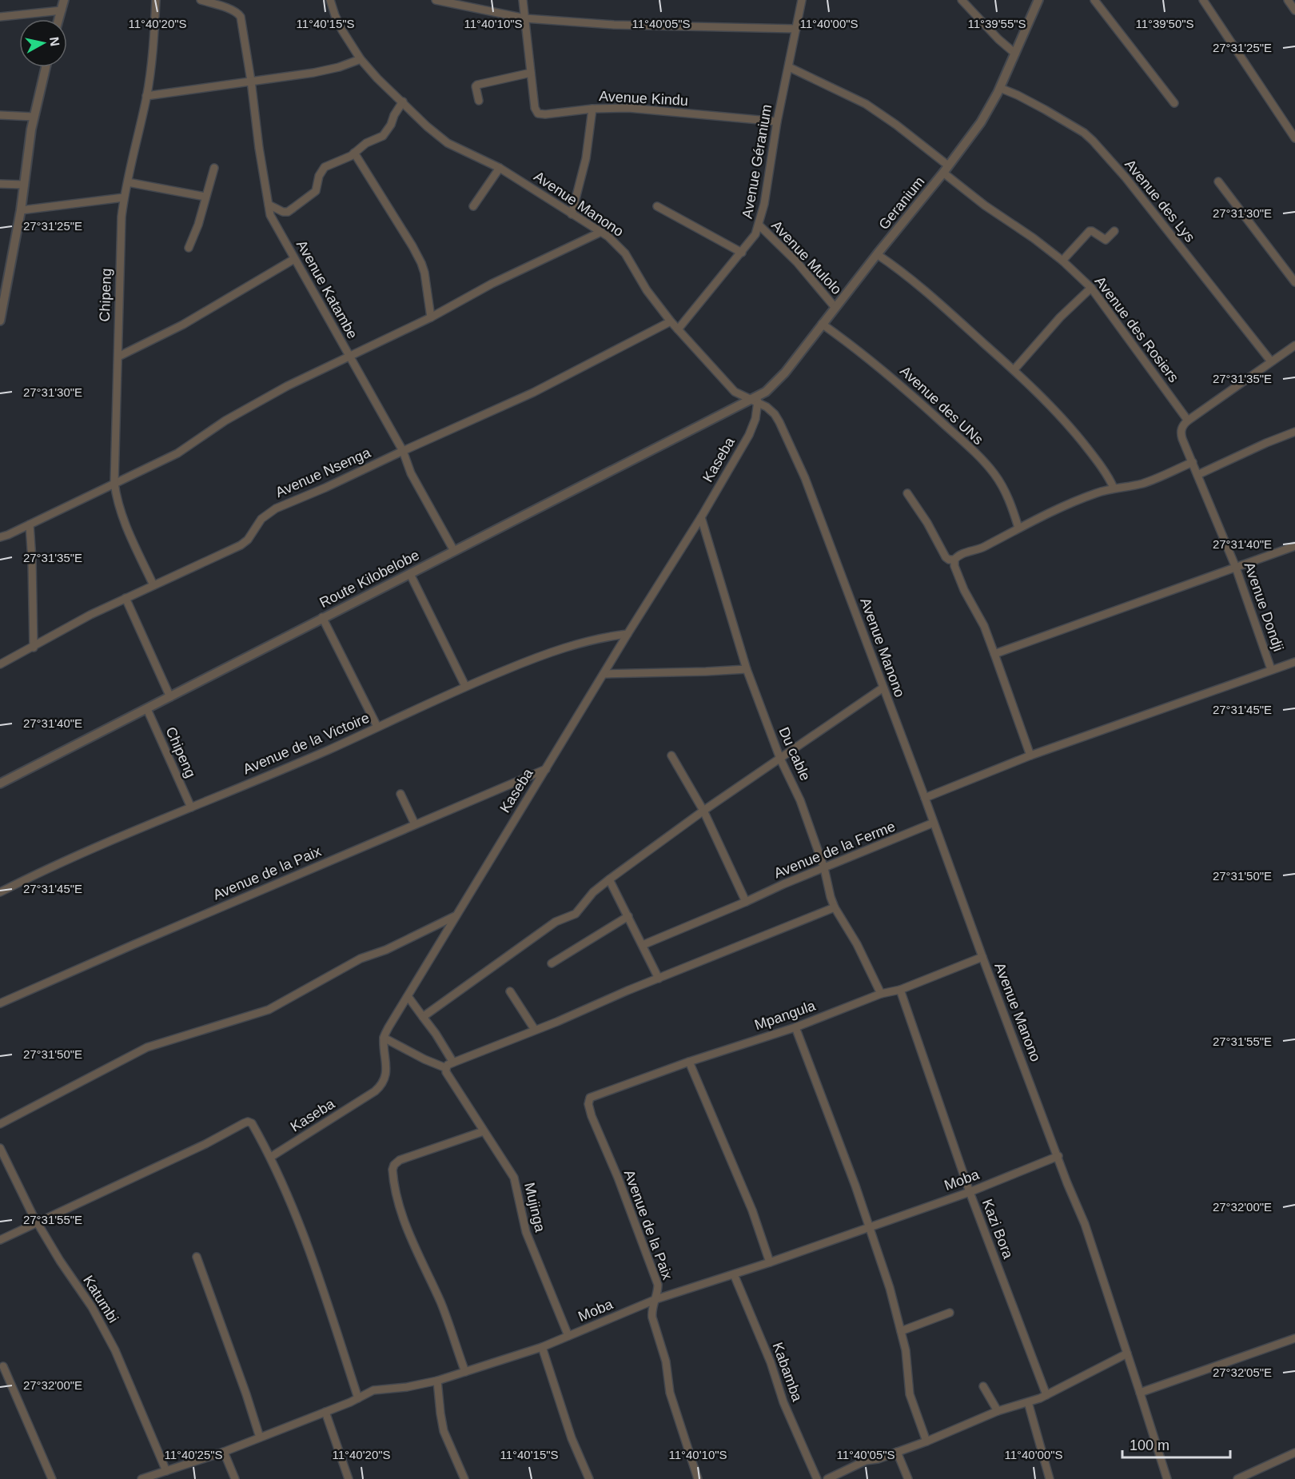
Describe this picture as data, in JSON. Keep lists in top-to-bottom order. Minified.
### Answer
{"streets":{"street":["Avenue Kindu","Avenue Géranium","Avenue des Lys","Geranium","Avenue Manono","Avenue Mulolo","Avenue Katambe","Chipeng","Avenue des Rosiers","Avenue des UNs","Kaseba","Avenue Nsenga","Route Kilobelobe","Avenue Dondji","Avenue de la Victoire","Du cable","Avenue de la Ferme","Avenue de la Paix","Mpangula","Moba","Mujinga","Kazi Bora","Katumbi","Kabamba"]},"crossings":[["Avenue Kindu","Avenue Géranium"],["Avenue Géranium","Avenue Manono"],["Avenue Géranium","Avenue Mulolo"],["Avenue Géranium","Avenue des Rosiers"],["Avenue des Lys","Geranium"],["Geranium","Avenue Manono"],["Geranium","Avenue Mulolo"],["Geranium","Avenue des Rosiers"],["Geranium","Avenue des UNs"],["Geranium","Kaseba"],["Geranium","Route Kilobelobe"],["Avenue Manono","Kaseba"],["Avenue Manono","Avenue Nsenga"],["Avenue Manono","Route Kilobelobe"],["Avenue Manono","Avenue de la Ferme"],["Avenue Manono","Mpangula"],["Avenue Manono","Moba"],["Avenue Katambe","Avenue Nsenga"],["Avenue Katambe","Route Kilobelobe"],["Chipeng","Avenue Nsenga"],["Chipeng","Route Kilobelobe"],["Chipeng","Avenue de la Victoire"],["Avenue des Rosiers","Avenue Dondji"],["Kaseba","Route Kilobelobe"],["Kaseba","Avenue de la Victoire"],["Kaseba","Du cable"],["Kaseba","Avenue de la Paix"],["Du cable","Avenue de la Ferme"],["Du cable","Mpangula"],["Avenue de la Paix","Mpangula"],["Avenue de la Paix","Moba"],["Mpangula","Kazi Bora"],["Moba","Mujinga"],["Moba","Kazi Bora"],["Moba","Katumbi"],["Moba","Kabamba"]],"scale_bar":"100 m","north":"right","coordinates":["11°40'20\"S","11°40'15\"S","11°40'10\"S","11°40'05\"S","11°40'00\"S","11°39'55\"S","11°39'50\"S","27°31'25\"E","27°31'30\"E","27°31'35\"E","27°31'40\"E","27°31'45\"E","27°31'50\"E","27°31'55\"E","27°32'00\"E","27°32'05\"E","11°40'25\"S"]}
